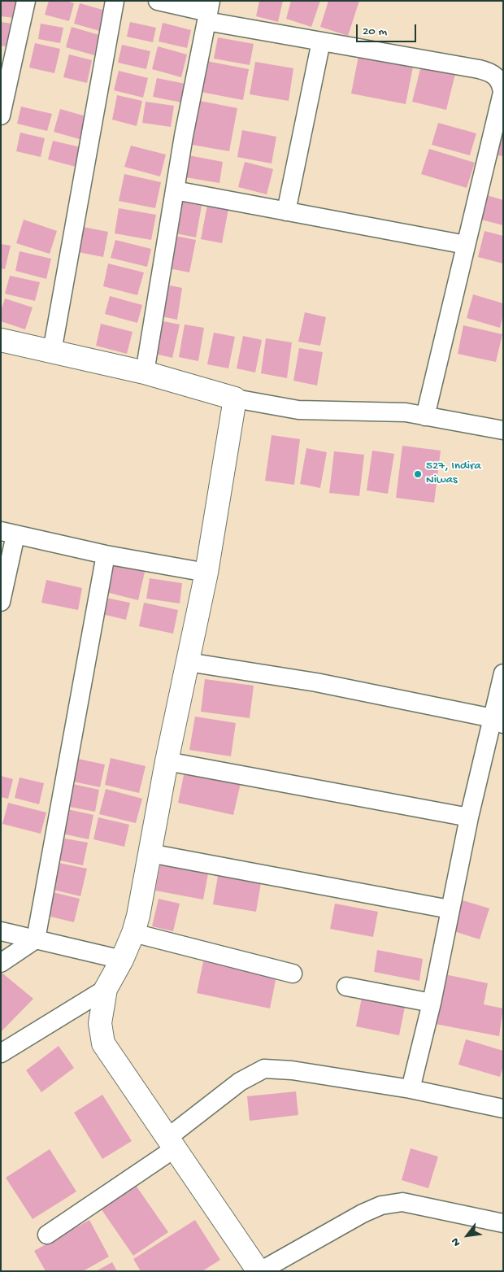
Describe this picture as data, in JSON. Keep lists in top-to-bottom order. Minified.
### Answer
{"places":["527, Indira Niwas"],"scale_bar":"20 m","north":"bottom left"}
